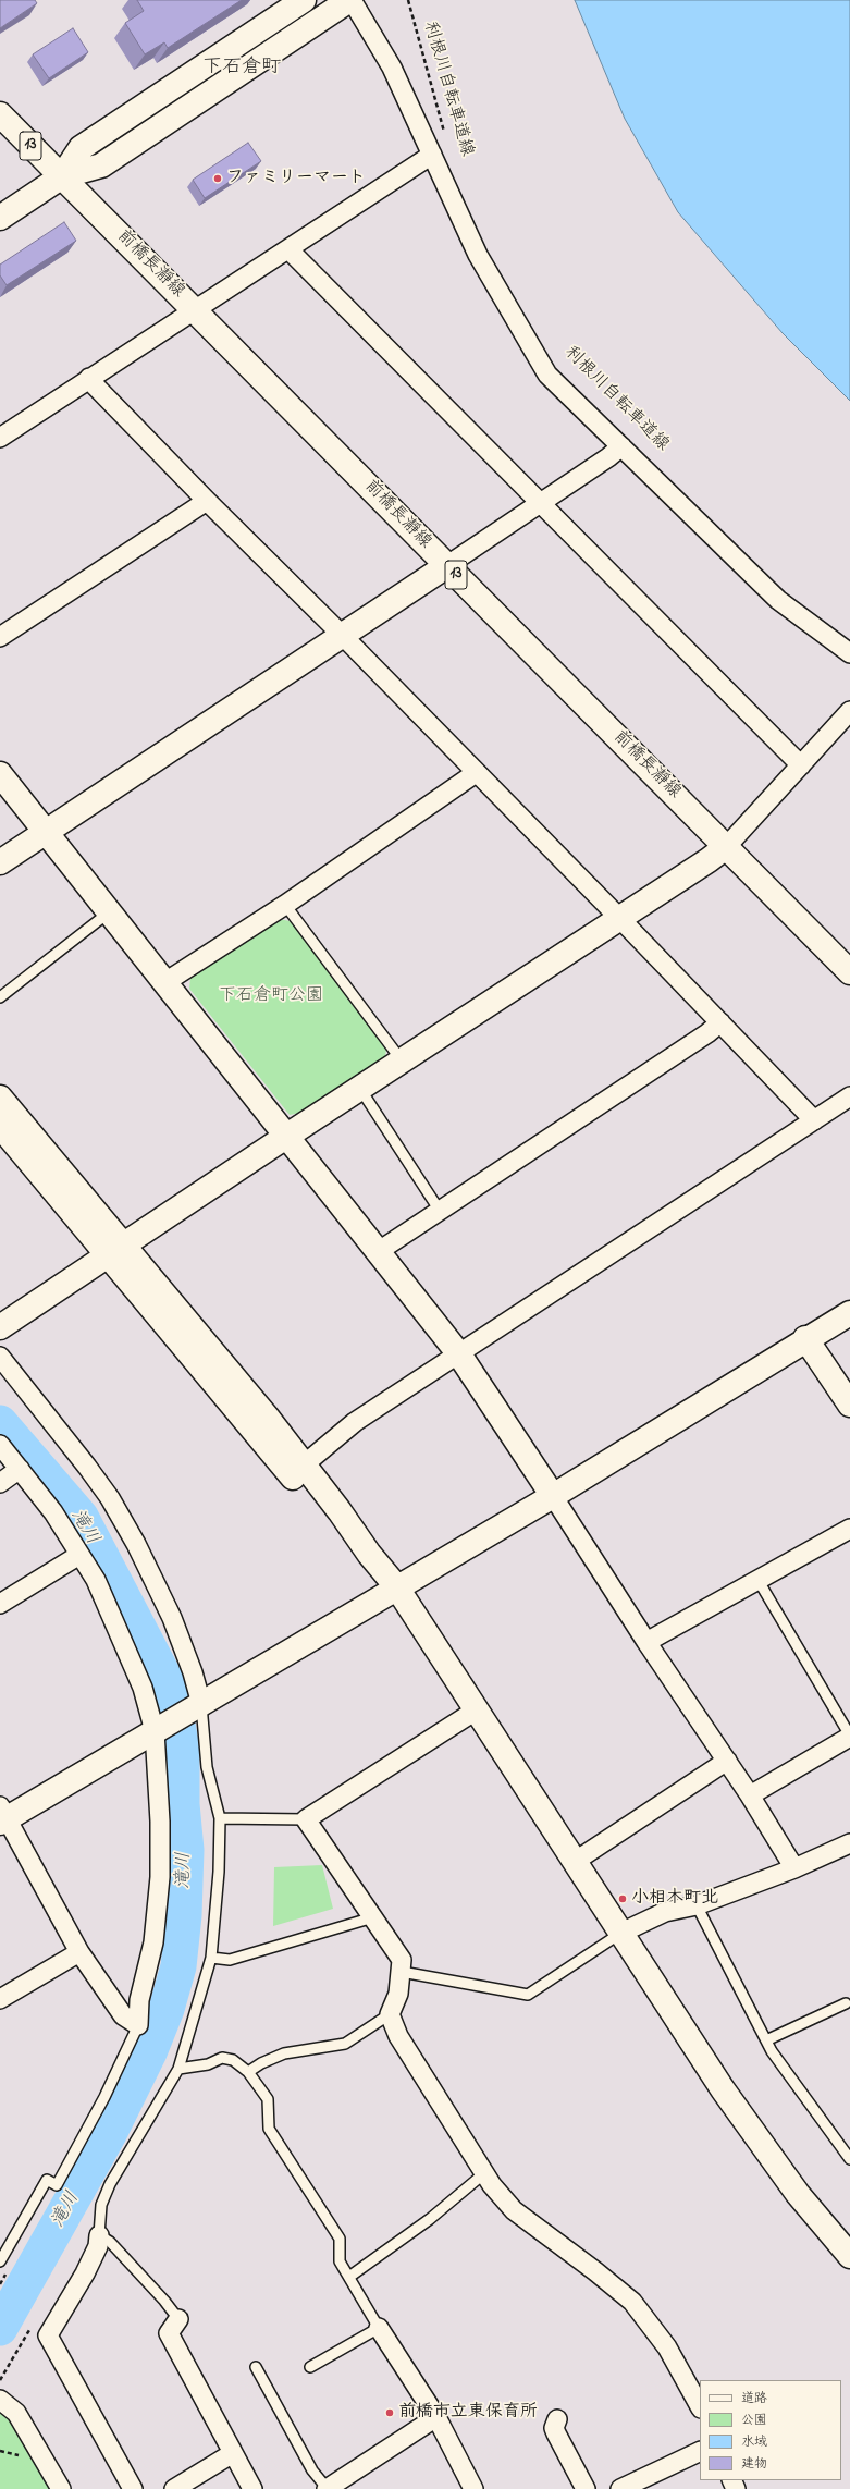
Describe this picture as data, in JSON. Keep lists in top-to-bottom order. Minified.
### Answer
{"streets":{"street":["13","前橋長瀞線"],"path":["利根川自転車道線"]},"districts":["下石倉町"],"water":["滝川"],"parks":["下石倉町公園"],"places":["ファミリーマート","小相木町北","前橋市立東保育所"],"legend":["道路","公園","水域","建物"]}
